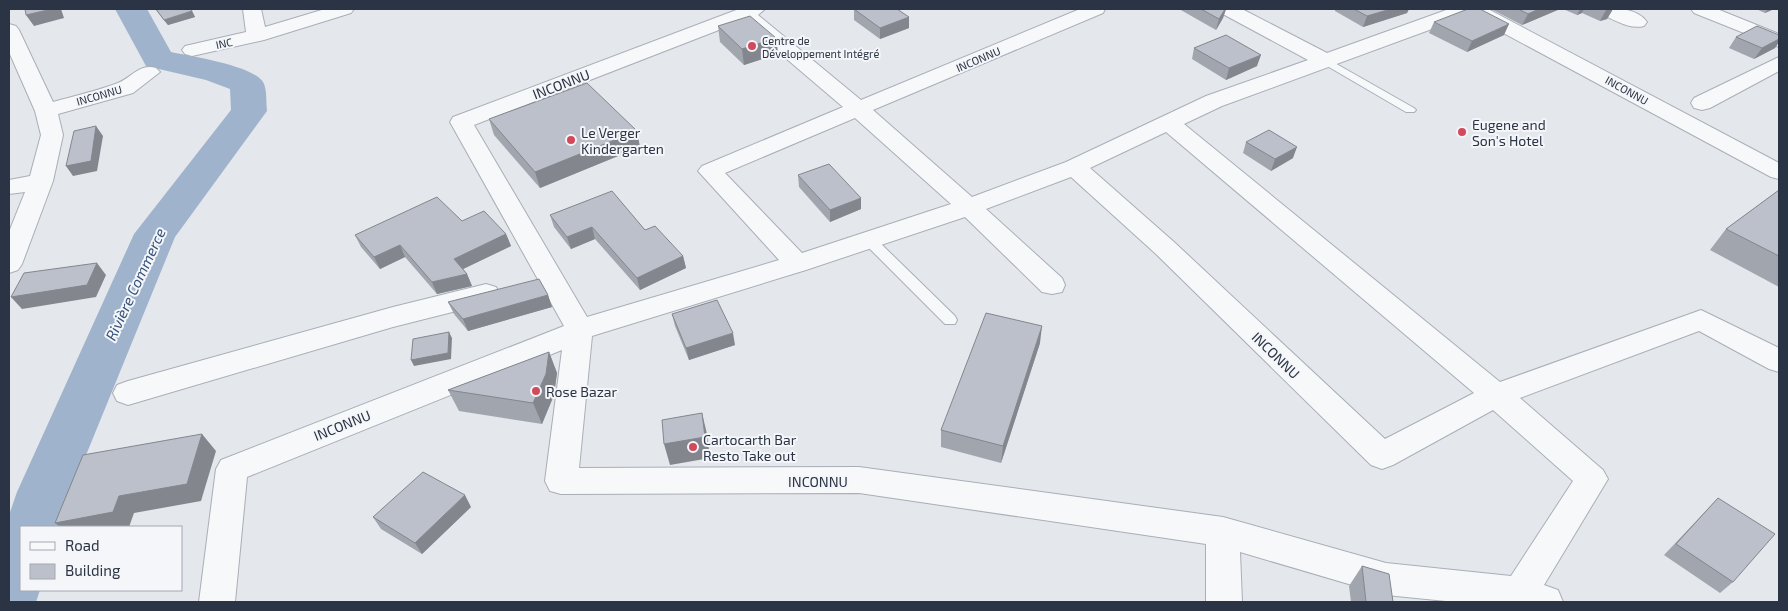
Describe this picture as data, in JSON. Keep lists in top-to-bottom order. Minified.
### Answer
{"streets":{"street":["INC","INCONNU"]},"water":["Rivière Commerce"],"places":["Centre de Développement Intégré","Eugene and Son's Hotel","Le Verger Kindergarten","Rose Bazar","Cartocarth Bar Resto Take out"],"legend":["Road","Building"]}
